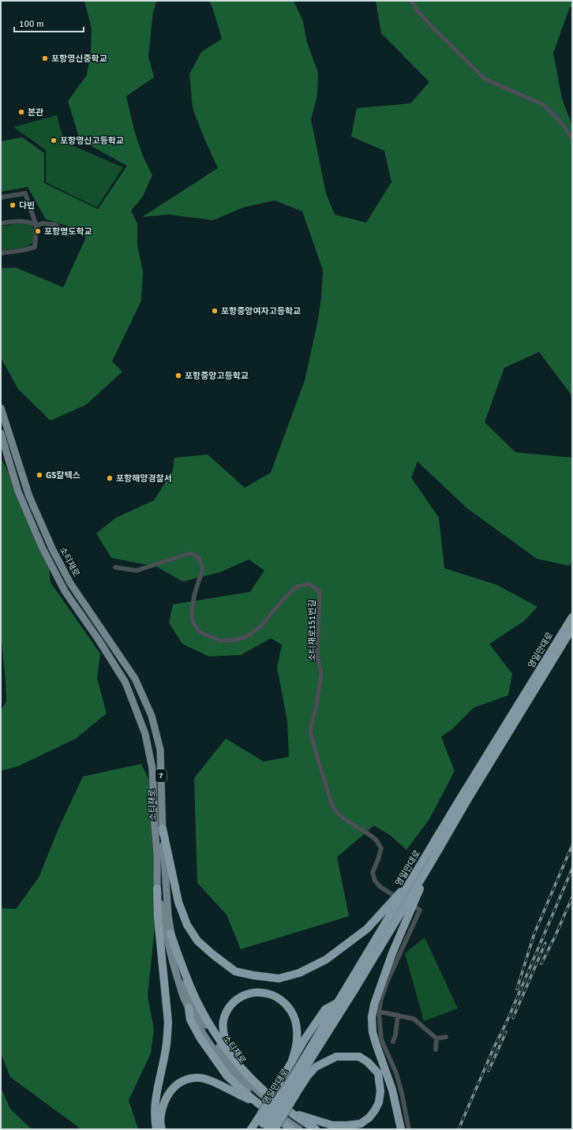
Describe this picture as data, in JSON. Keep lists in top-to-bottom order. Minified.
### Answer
{"streets":{"highway":["영일만대로"],"main road":["소티재로","7"],"street":["소티재로151번길"]},"places":["포항영신중학교","본관","포항영신고등학교","다빈","포항명도학교","포항중앙여자고등학교","포항중앙고등학교","GS칼텍스","포항해양경찰서"],"scale_bar":"100 m"}
